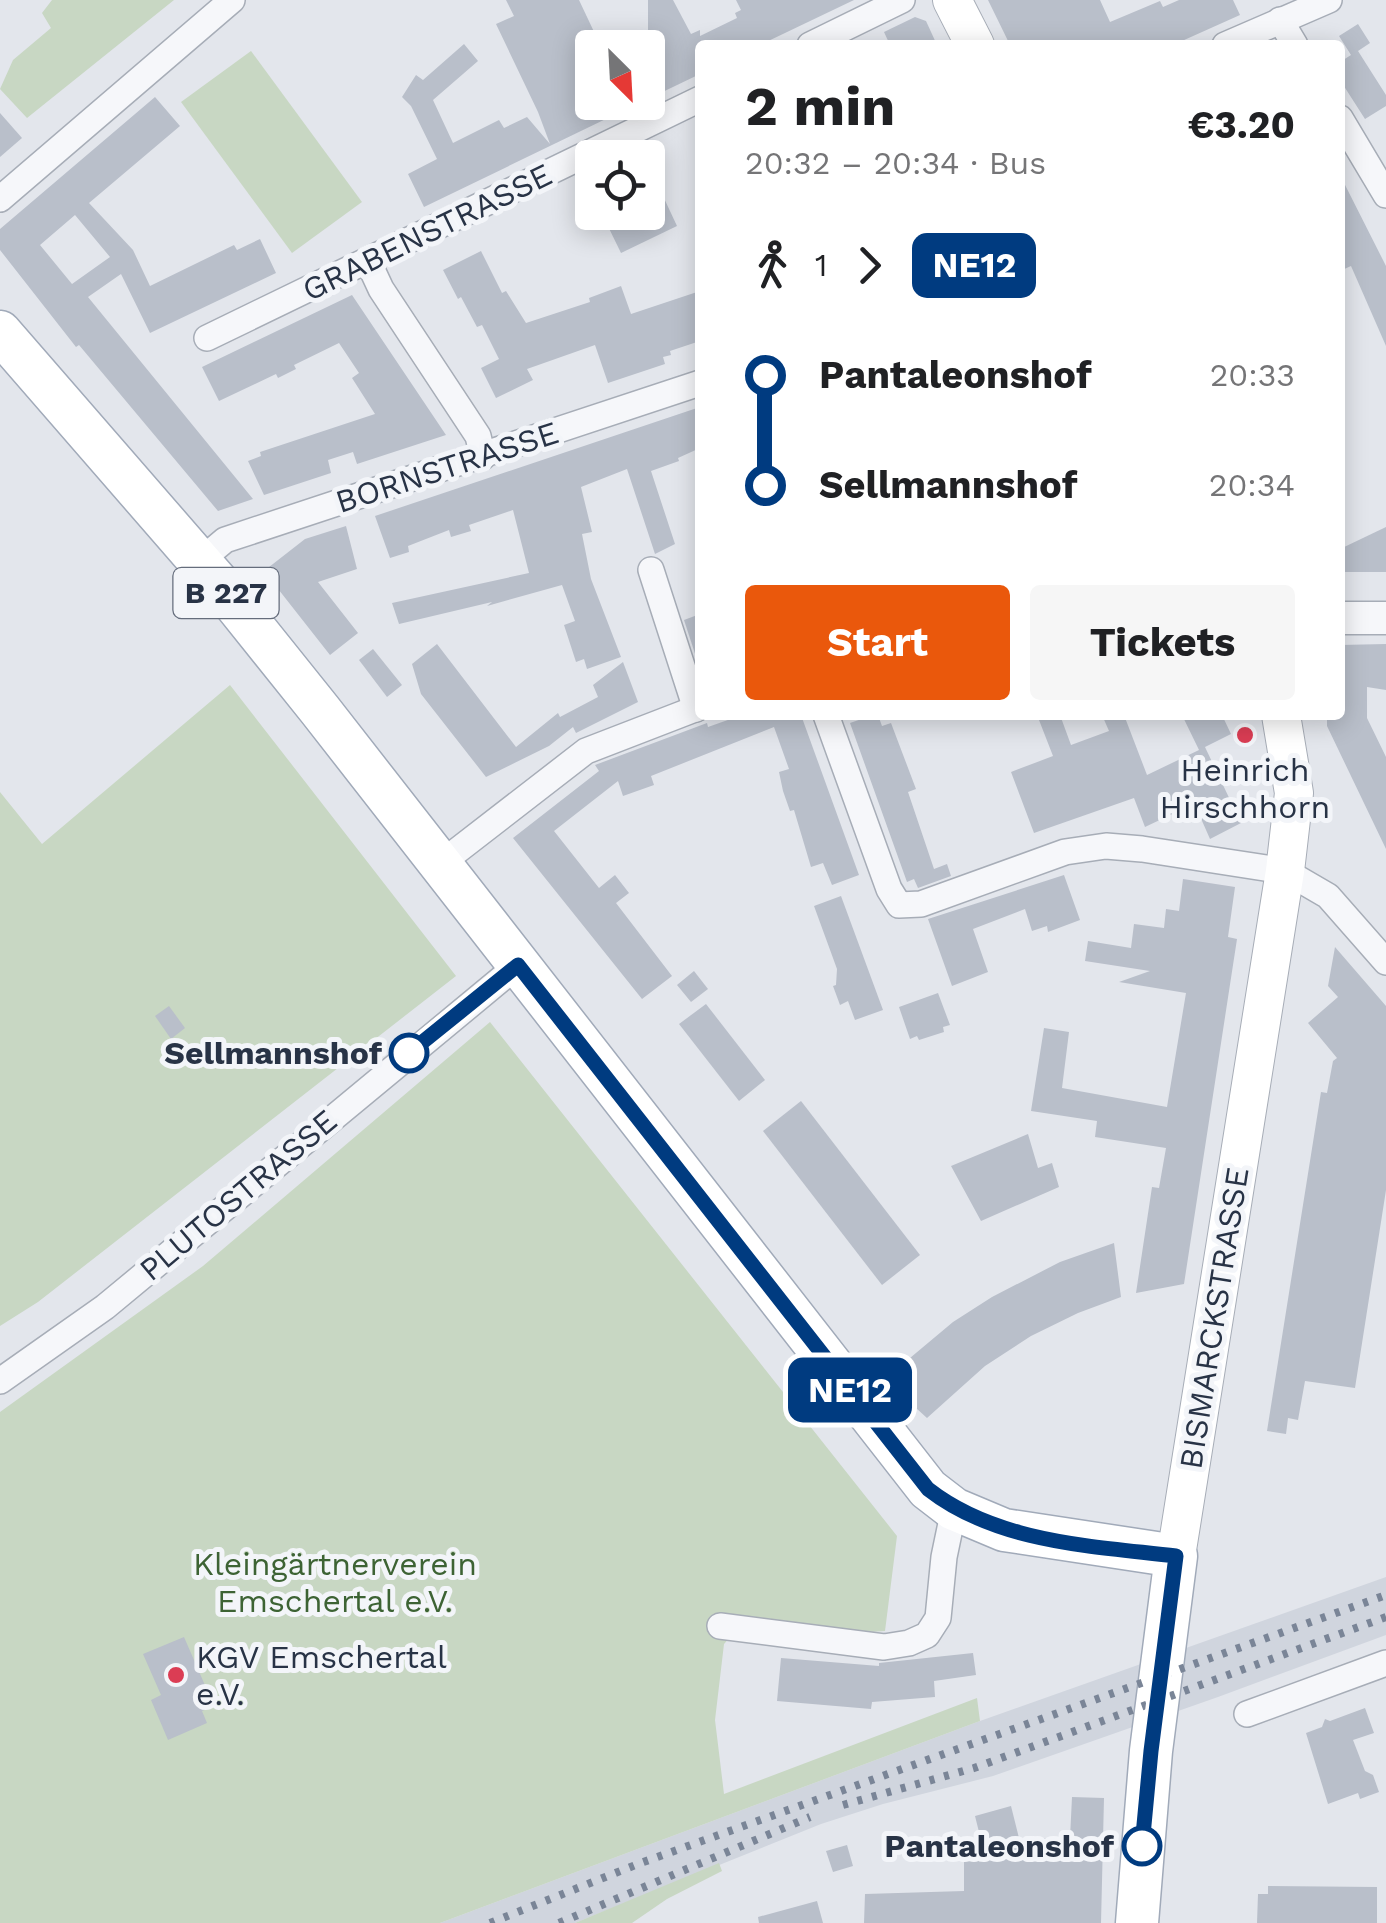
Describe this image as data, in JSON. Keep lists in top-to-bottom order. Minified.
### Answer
{"streets":{"main road":["B 227","BISMARCKSTRASSE"],"street":["GRABENSTRASSE","BORNSTRASSE","PLUTOSTRASSE"]},"crossings":[["BORNSTRASSE","B 227"],["B 227","PLUTOSTRASSE"],["B 227","BISMARCKSTRASSE"]],"parks":["Kleingärtnerverein Emschertal e.V."],"places":["Heinrich Hirschhorn","Sellmannshof","KGV Emschertal e.V.","Pantaleonshof"],"lines":["bus line NE12"],"north":"bottom right","page":{"on_map":"NE12","heading":["2 min","20:32 – 20:34 · Bus","€3.20"],"legs":["1","NE12"],"list":[{"name":"Pantaleonshof","value":"20:33"},{"name":"Sellmannshof","value":"20:34"}],"buttons":["Start","Tickets"]}}
